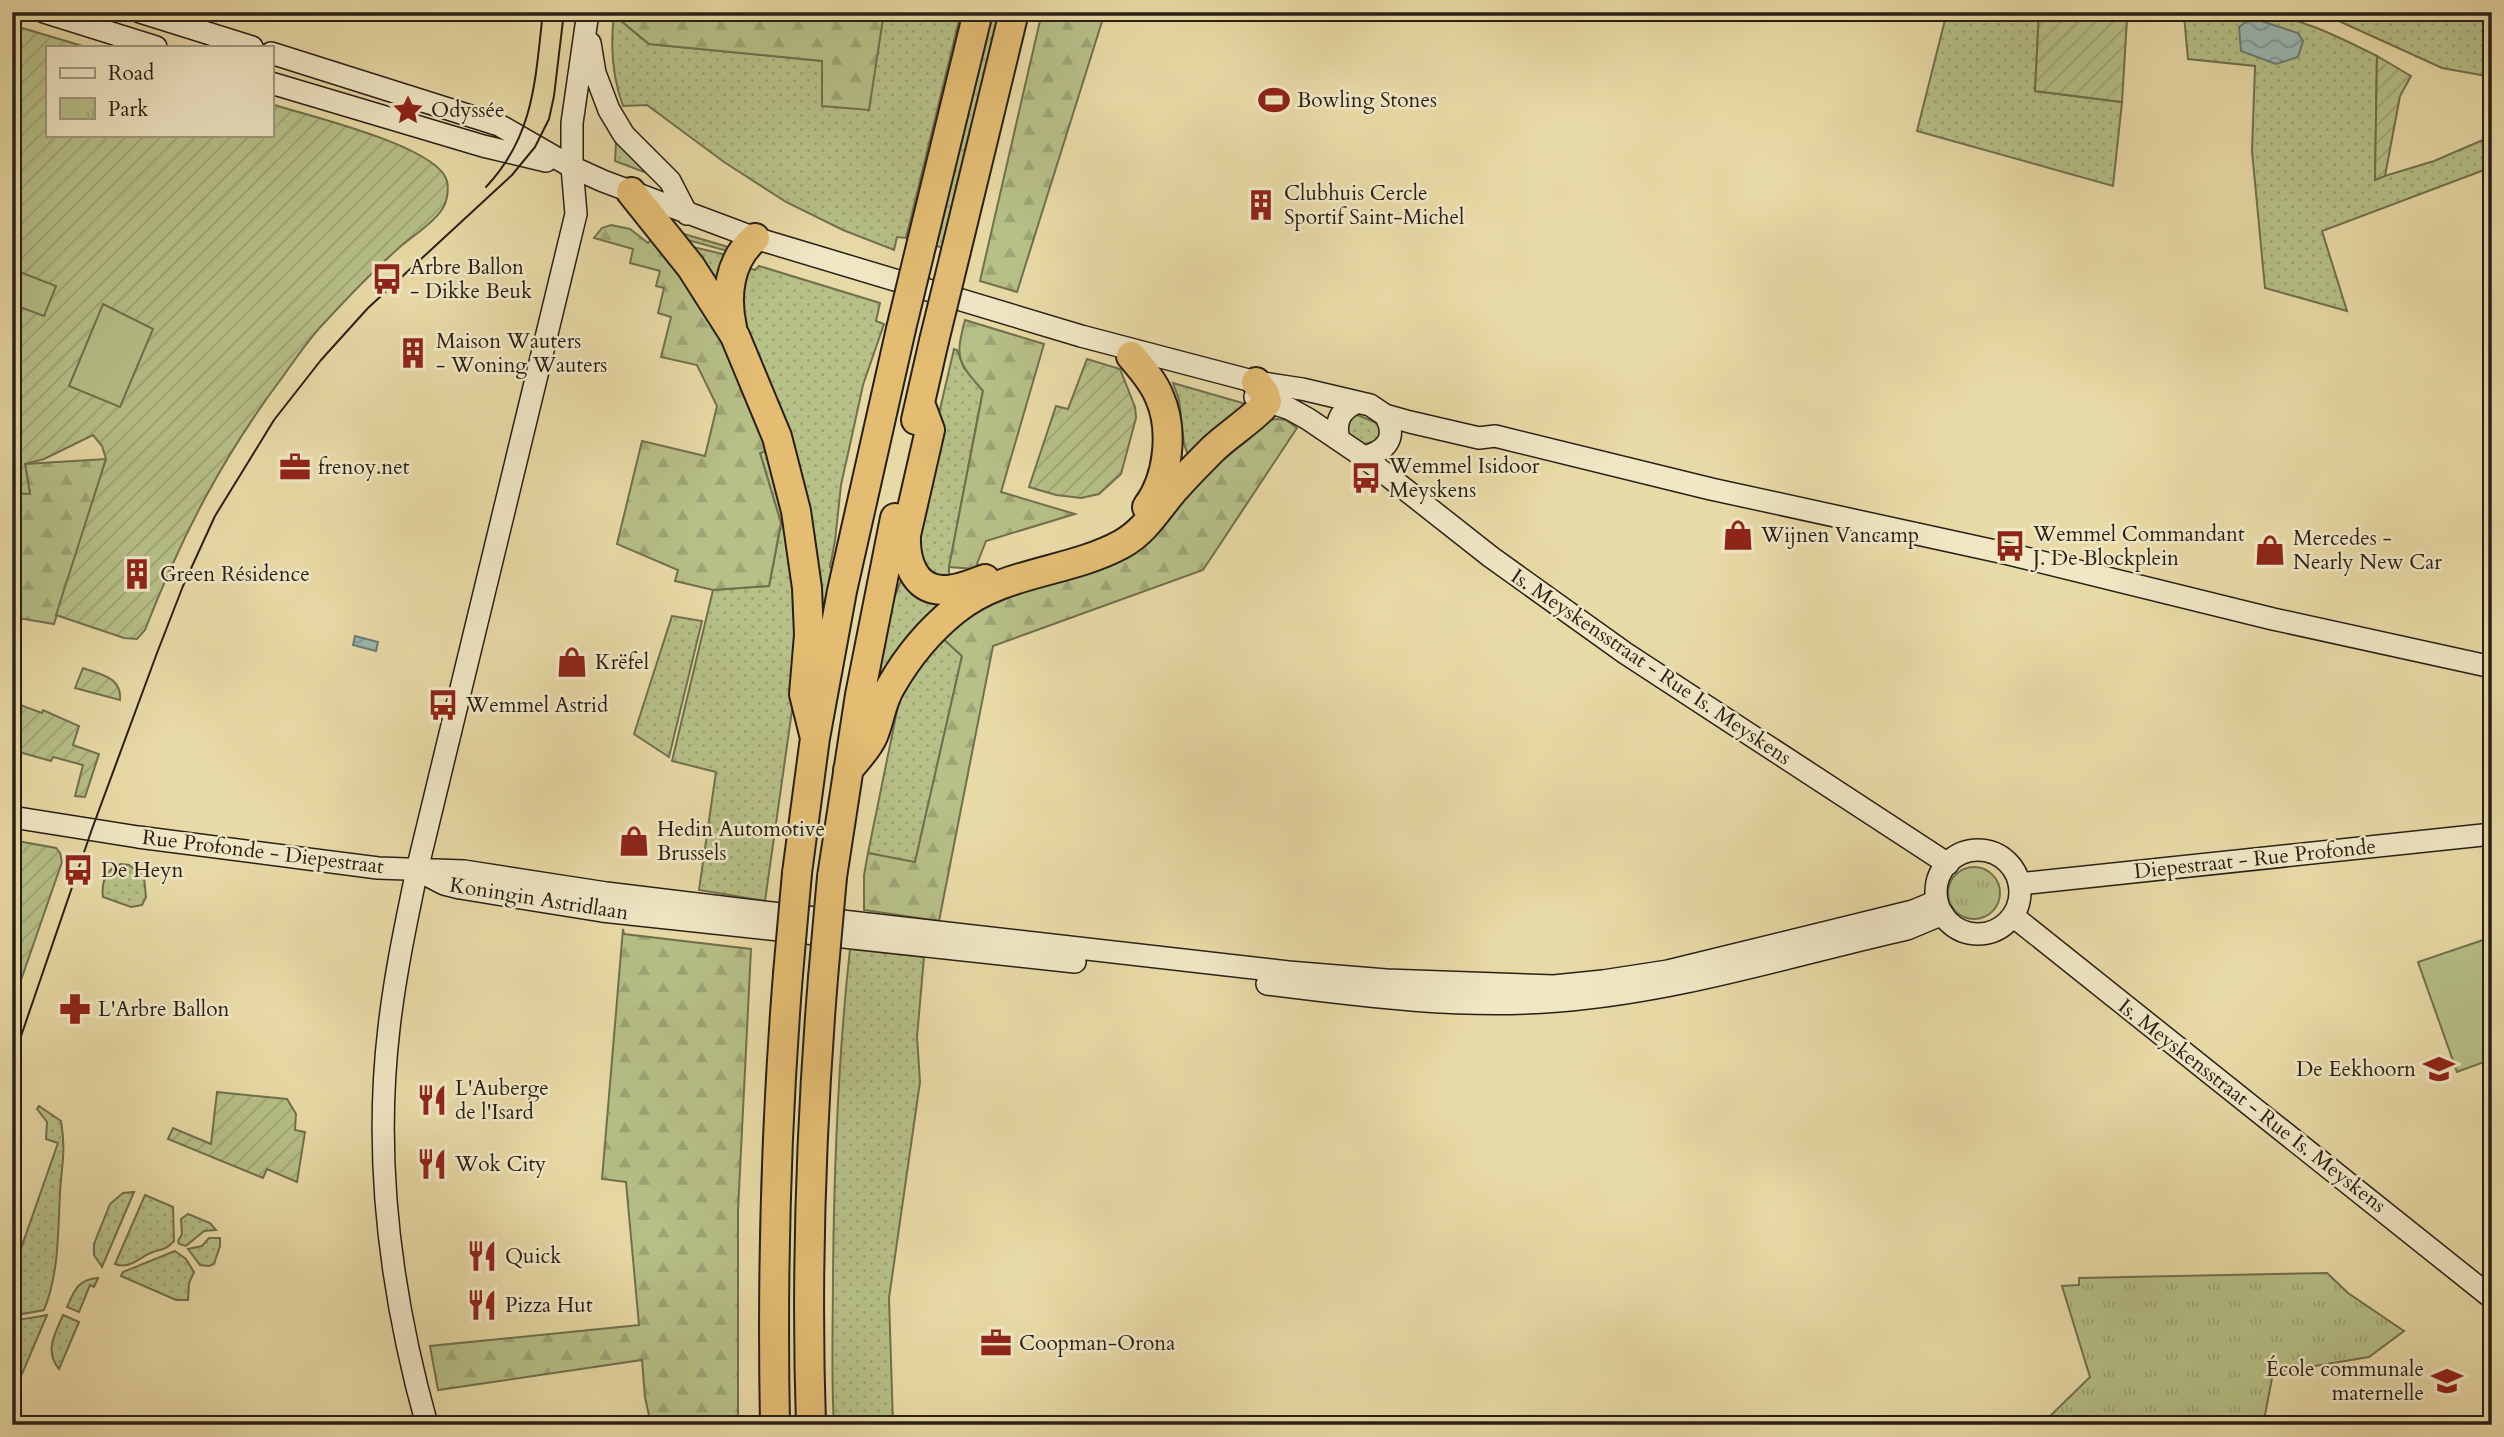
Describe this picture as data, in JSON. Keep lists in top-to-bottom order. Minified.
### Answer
{"streets":{"main road":["Is. Meyskensstraat - Rue Is. Meyskens","Rue Profonde - Diepestraat","Diepestraat - Rue Profonde","Koningin Astridlaan"]},"crossings":[["Is. Meyskensstraat - Rue Is. Meyskens","Diepestraat - Rue Profonde"],["Is. Meyskensstraat - Rue Is. Meyskens","Koningin Astridlaan"],["Rue Profonde - Diepestraat","Koningin Astridlaan"],["Diepestraat - Rue Profonde","Koningin Astridlaan"]],"places":{"sports":["Bowling Stones"],"place":["Odyssée"],"building":["Clubhuis Cercle Sportif Saint-Michel","Maison Wauters - Woning Wauters","Green Résidence"],"bus stop":["Arbre Ballon - Dikke Beuk","Wemmel Isidoor Meyskens","Wemmel Commandant J. De Blockplein","Wemmel Astrid","De Heyn"],"office":["frenoy.net","Coopman-Orona"],"shop":["Wijnen Vancamp","Mercedes - Nearly New Car","Krëfel","Hedin Automotive Brussels"],"pharmacy":["L'Arbre Ballon"],"school or university":["De Eekhoorn","École communale maternelle"],"restaurant":["L'Auberge de l'Isard","Wok City","Quick","Pizza Hut"]},"legend":["Road","Park"]}
